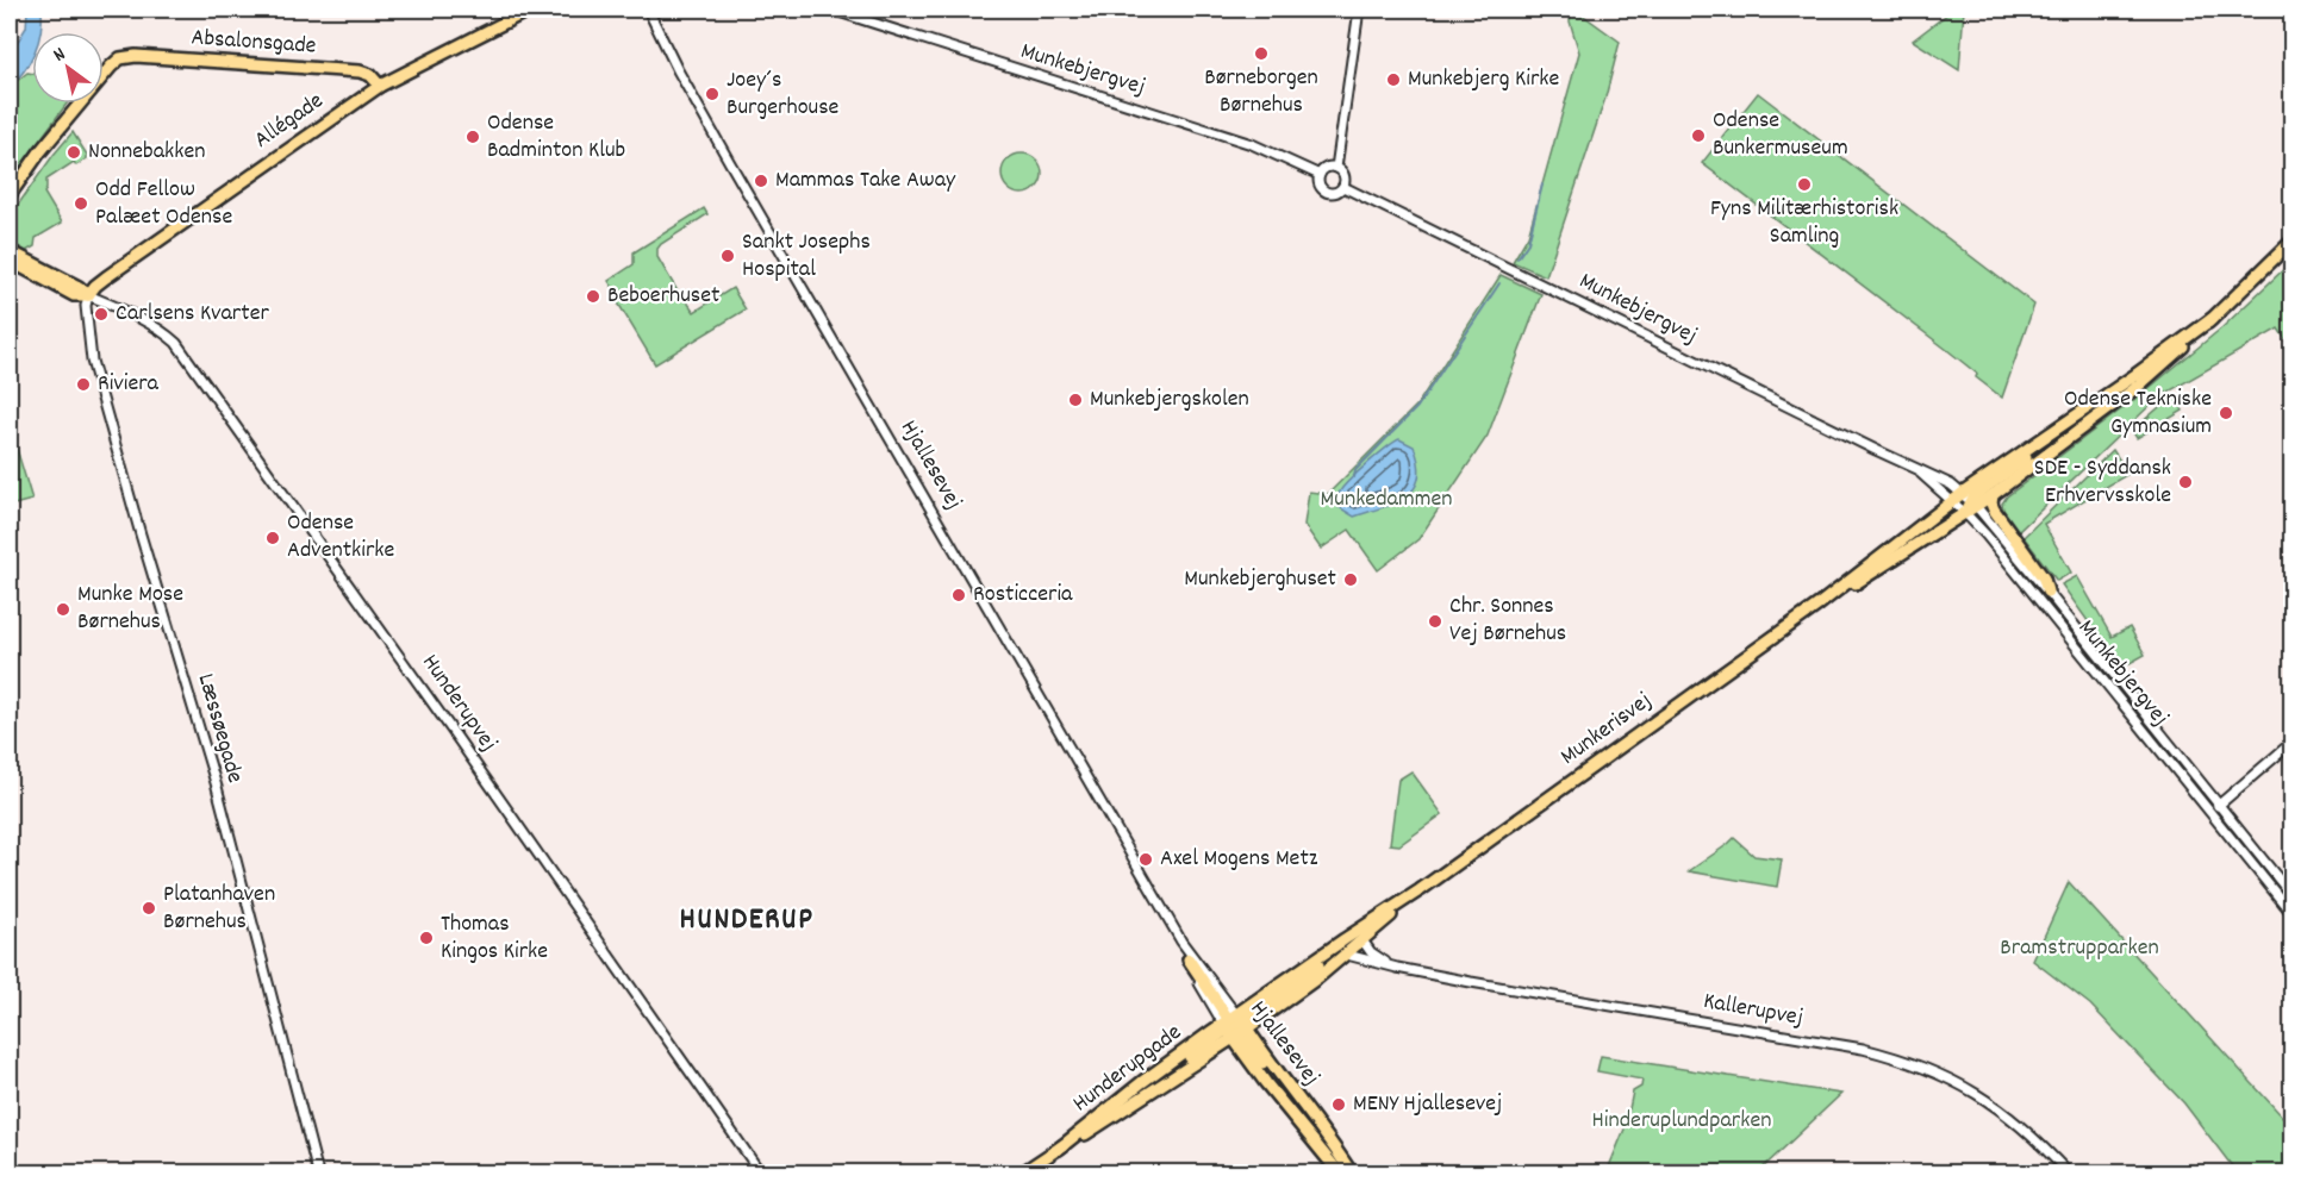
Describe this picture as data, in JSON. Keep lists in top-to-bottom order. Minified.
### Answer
{"streets":{"main road":["Absalonsgade","Allégade","Hjallesevej","Hunderupvej","Munkerisvej","Hunderupgade"],"street":["Munkebjergvej","Læssøegade","Kallerupvej"]},"crossings":[["Absalonsgade","Allégade"],["Munkebjergvej","Munkerisvej"],["Allégade","Hunderupvej"],["Allégade","Læssøegade"],["Hjallesevej","Munkerisvej"],["Hjallesevej","Hunderupgade"],["Hunderupvej","Læssøegade"],["Munkerisvej","Kallerupvej"],["Munkerisvej","Hunderupgade"]],"districts":["HUNDERUP"],"parks":["Munkedammen","Bramstrupparken","Hinderuplundparken"],"places":["Børneborgen Børnehus","Munkebjerg Kirke","Joey´s Burgerhouse","Odense Bunkermuseum","Odense Badminton Klub","Nonnebakken","Mammas Take Away","Fyns Militærhistorisk Samling","Odd Fellow Palæet Odense","Sankt Josephs Hospital","Beboerhuset","Carlsens Kvarter","Riviera","Munkebjergskolen","Odense Tekniske Gymnasium","SDE - Syddansk Erhvervsskole","Odense Adventkirke","Munkebjerghuset","Rosticceria","Munke Mose Børnehus","Chr. Sonnes Vej Børnehus","Axel Mogens Metz","Platanhaven Børnehus","Thomas Kingos Kirke","MENY Hjallesevej"],"north":"top left"}
